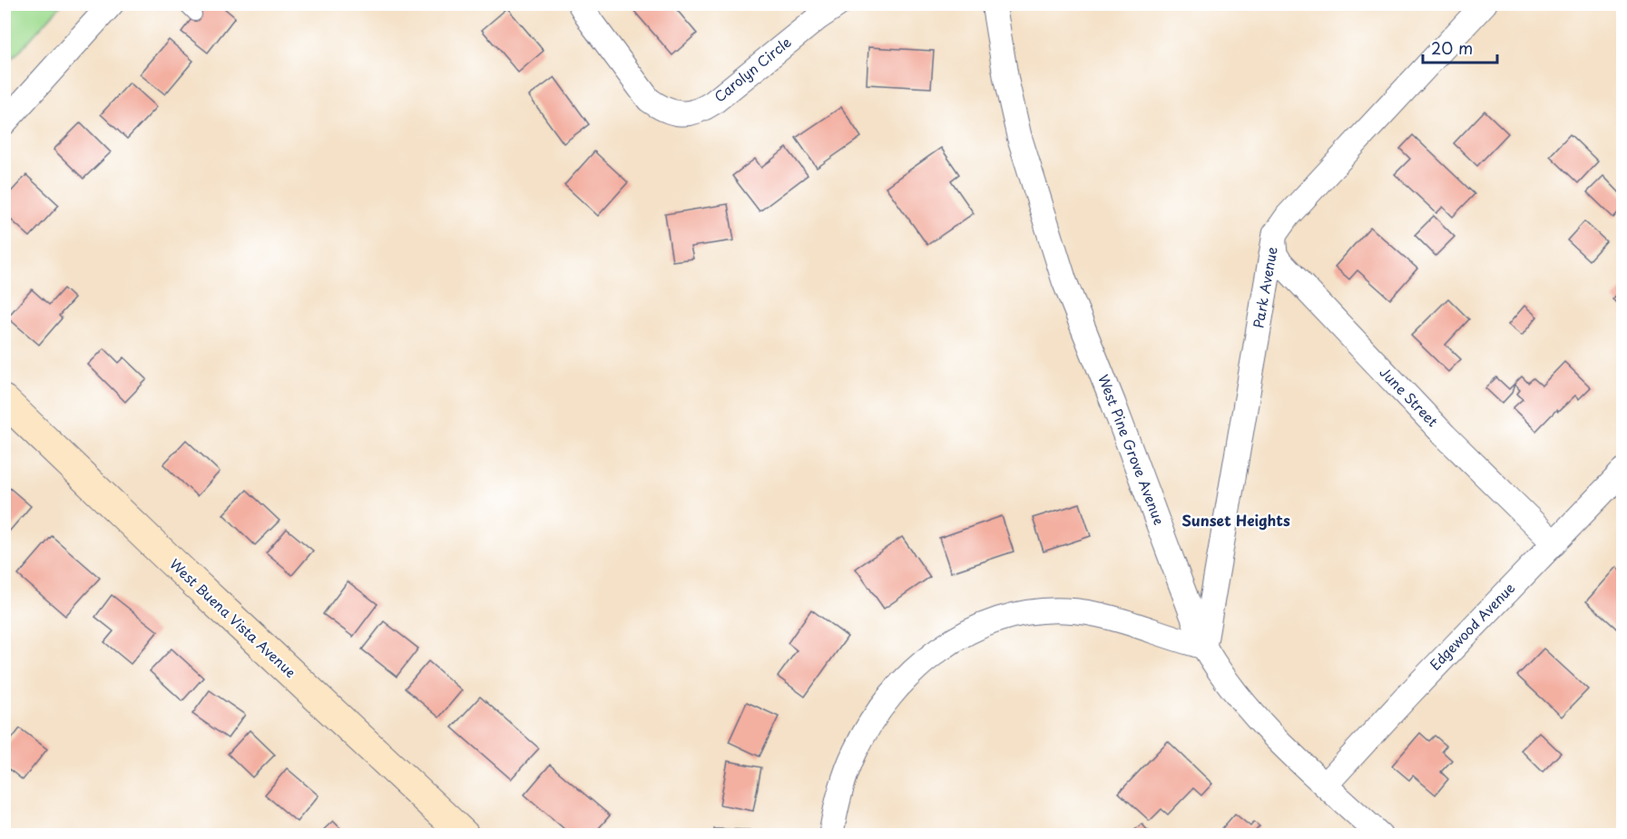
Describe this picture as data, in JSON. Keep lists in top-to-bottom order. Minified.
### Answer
{"streets":{"street":["Carolyn Circle","Park Avenue","June Street","West Pine Grove Avenue","West Buena Vista Avenue","Edgewood Avenue"]},"crossings":[["Park Avenue","June Street"],["Park Avenue","West Pine Grove Avenue"],["June Street","Edgewood Avenue"],["West Pine Grove Avenue","Edgewood Avenue"]],"districts":["Sunset Heights"],"scale_bar":"20 m"}
